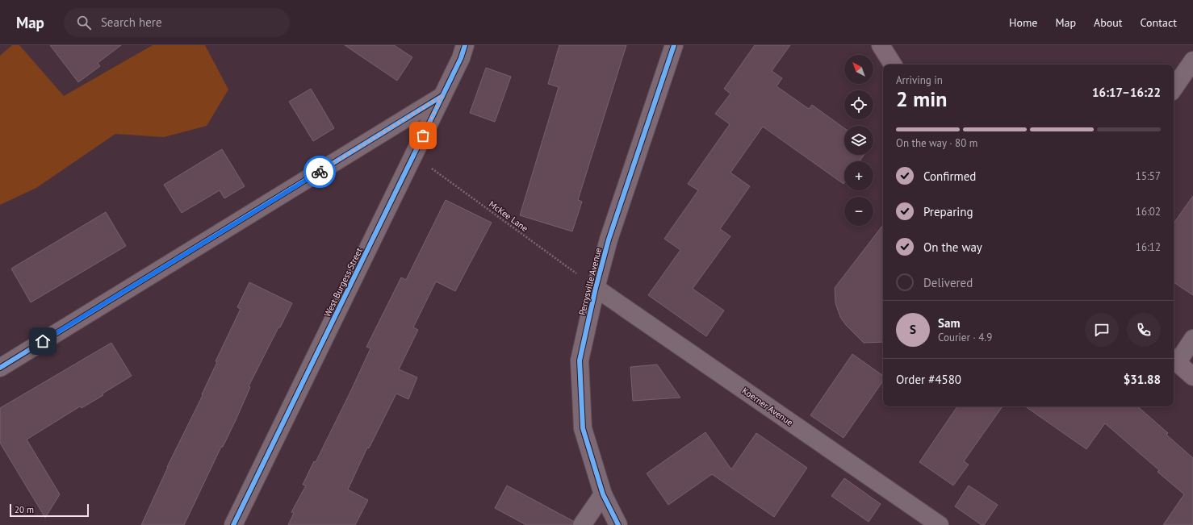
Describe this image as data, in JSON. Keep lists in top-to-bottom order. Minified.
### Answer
{"streets":{"street":["Perrysville Avenue","West Burgess Street","Koerner Avenue"],"path":["McKee Lane"]},"crossings":[["McKee Lane","Perrysville Avenue"],["McKee Lane","West Burgess Street"],["McKee Lane","Koerner Avenue"],["Perrysville Avenue","Koerner Avenue"]],"scale_bar":"20 m","north":"top left","page":{"header":"Map","search":"Search here","nav":["Home","Map","About","Contact"],"map_buttons":["+","−"],"heading":["2 min","Arriving in","16:17–16:22"],"panel":["Sam","Courier · 4.9","Order #4580","$31.88"],"bar":"On the way · 80 m","list":[["Confirmed","15:57"],["Preparing","16:02"],["On the way","16:12"],"Delivered"],"round":"S","scale":"20 m"}}
